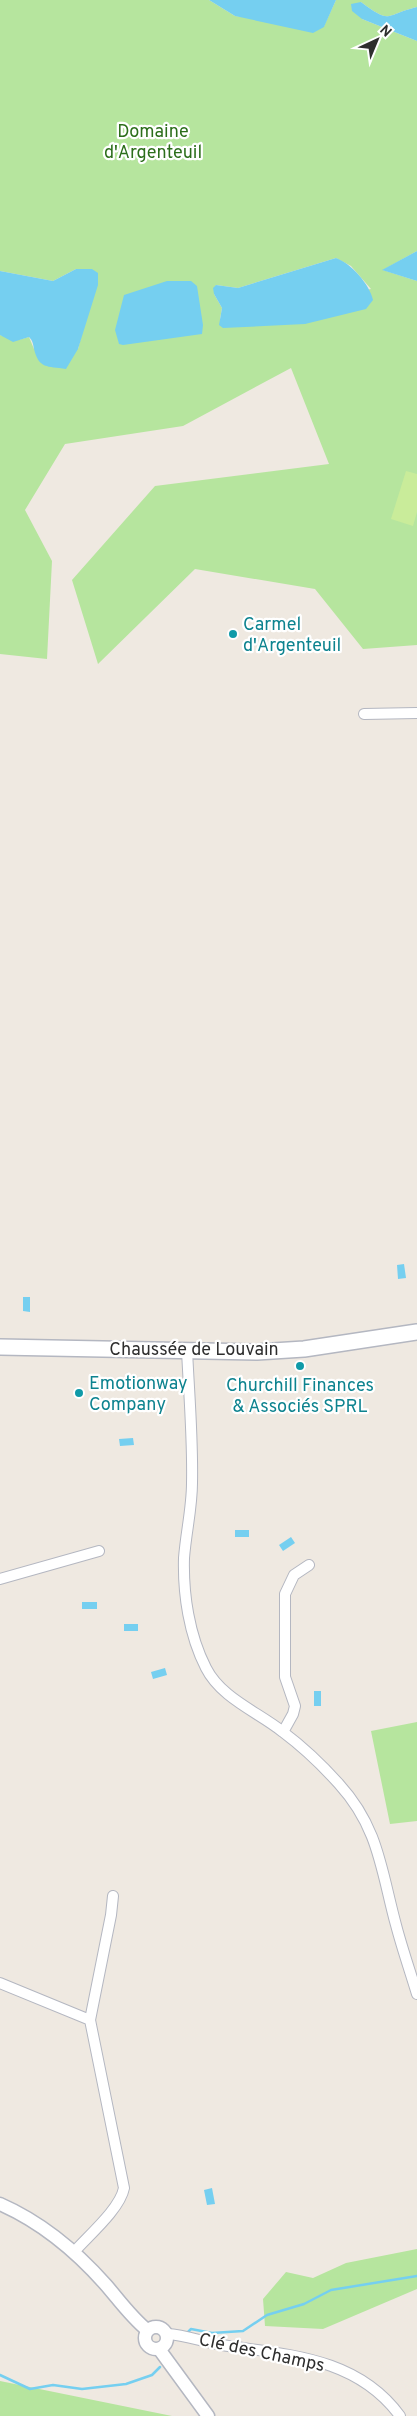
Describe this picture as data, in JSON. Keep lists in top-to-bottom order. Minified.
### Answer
{"streets":{"main road":["Chaussée de Louvain"],"street":["Clé des Champs"]},"parks":["Domaine d'Argenteuil"],"places":["Carmel d'Argenteuil","Churchill Finances & Associés SPRL","Emotionway Company"],"north":"top right"}
